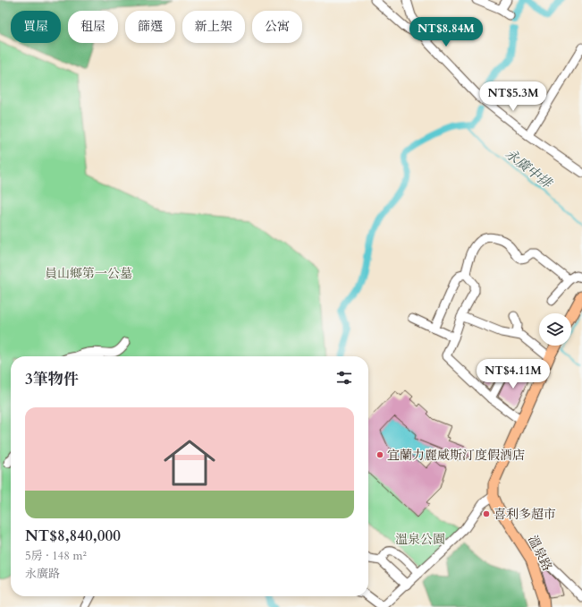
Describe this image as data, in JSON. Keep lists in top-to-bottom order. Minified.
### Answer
{"streets":{"main road":["溫泉路"]},"water":["永廣中排"],"parks":["員山鄉第一公墓","溫泉公園"],"places":["宜蘭力麗威斯汀度假酒店","喜利多超市"],"page":{"chip":["買屋","租屋","篩選","新上架","公寓"],"price":["NT$8.84M","NT$5.3M","NT$4.11M"],"heading":"3筆物件","list":[{"name":"NT$8,840,000","note":"5房 · 148 m² · 永廣路"}]}}
